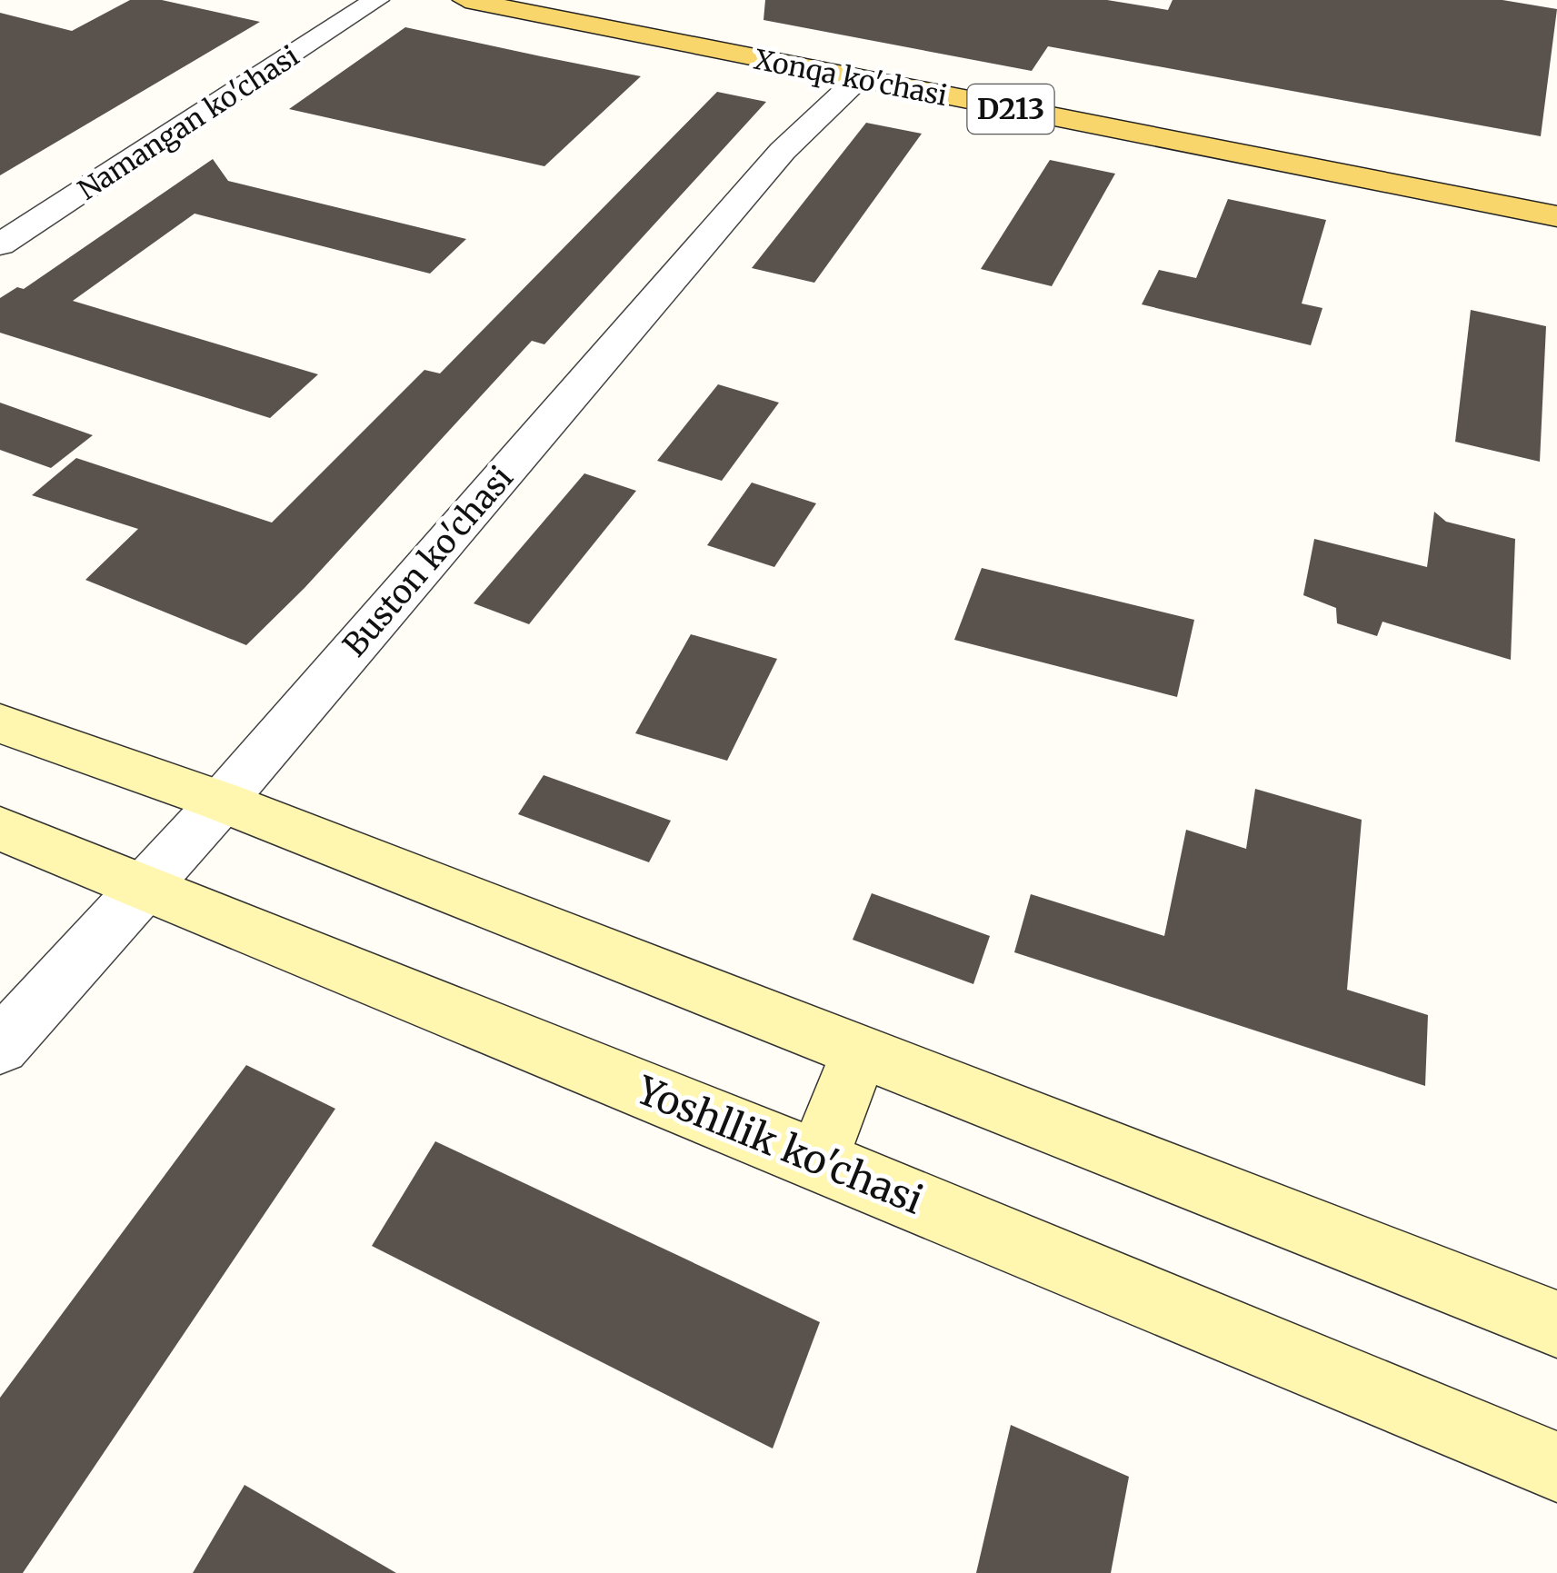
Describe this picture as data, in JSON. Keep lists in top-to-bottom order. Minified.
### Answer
{"streets":{"main road":["Xonqa ko'chasi","D213","Yoshllik ko'chasi"],"street":["Namangan ko'chasi","Buston ko'chasi"]},"crossings":[["Xonqa ko'chasi","Buston ko'chasi"],["Buston ko'chasi","Yoshllik ko'chasi"]]}
